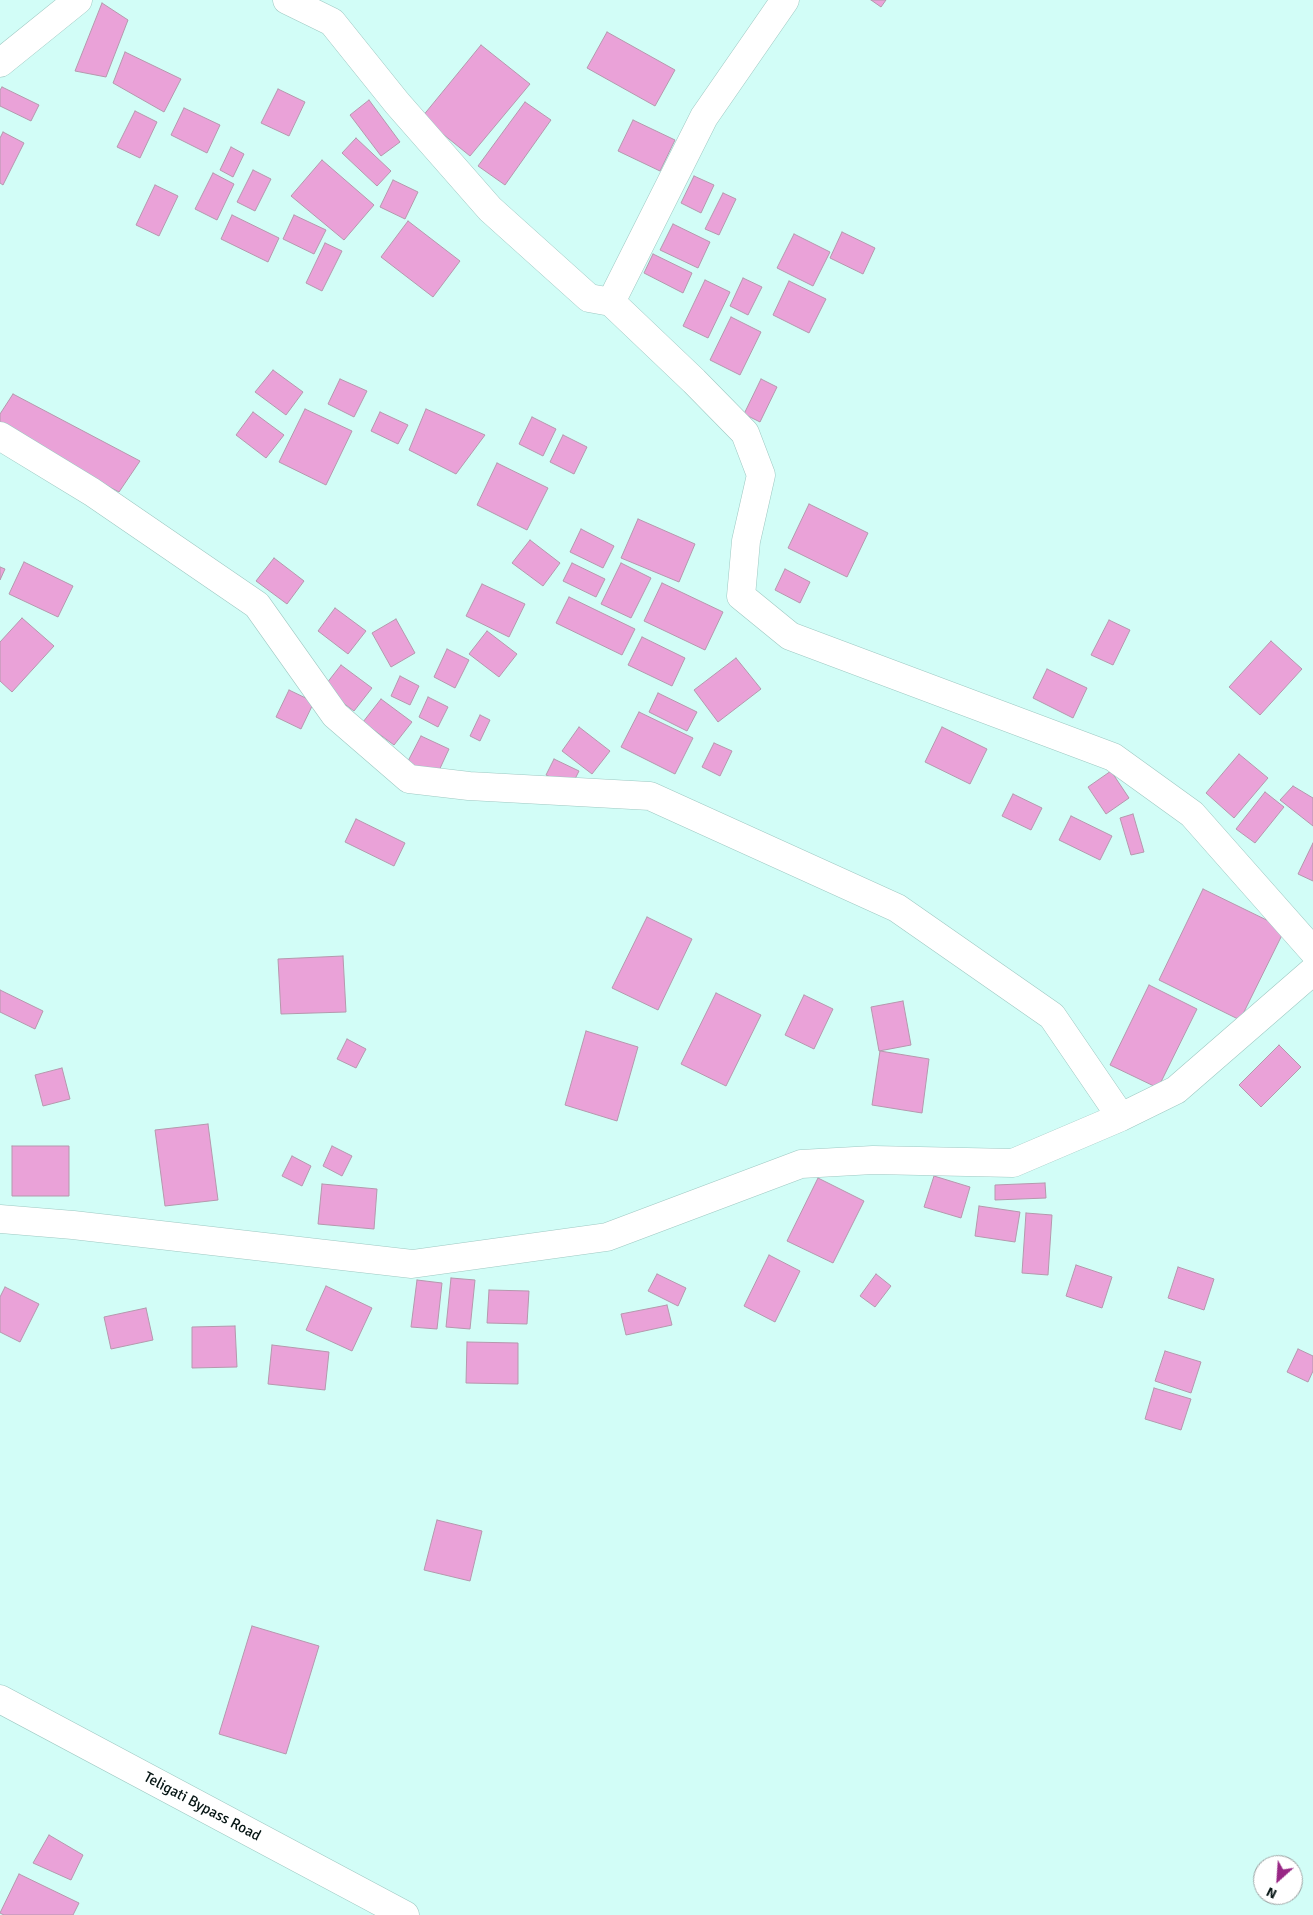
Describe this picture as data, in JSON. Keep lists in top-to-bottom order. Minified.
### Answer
{"streets":{"street":["Teligati Bypass Road"]},"north":"bottom left"}
